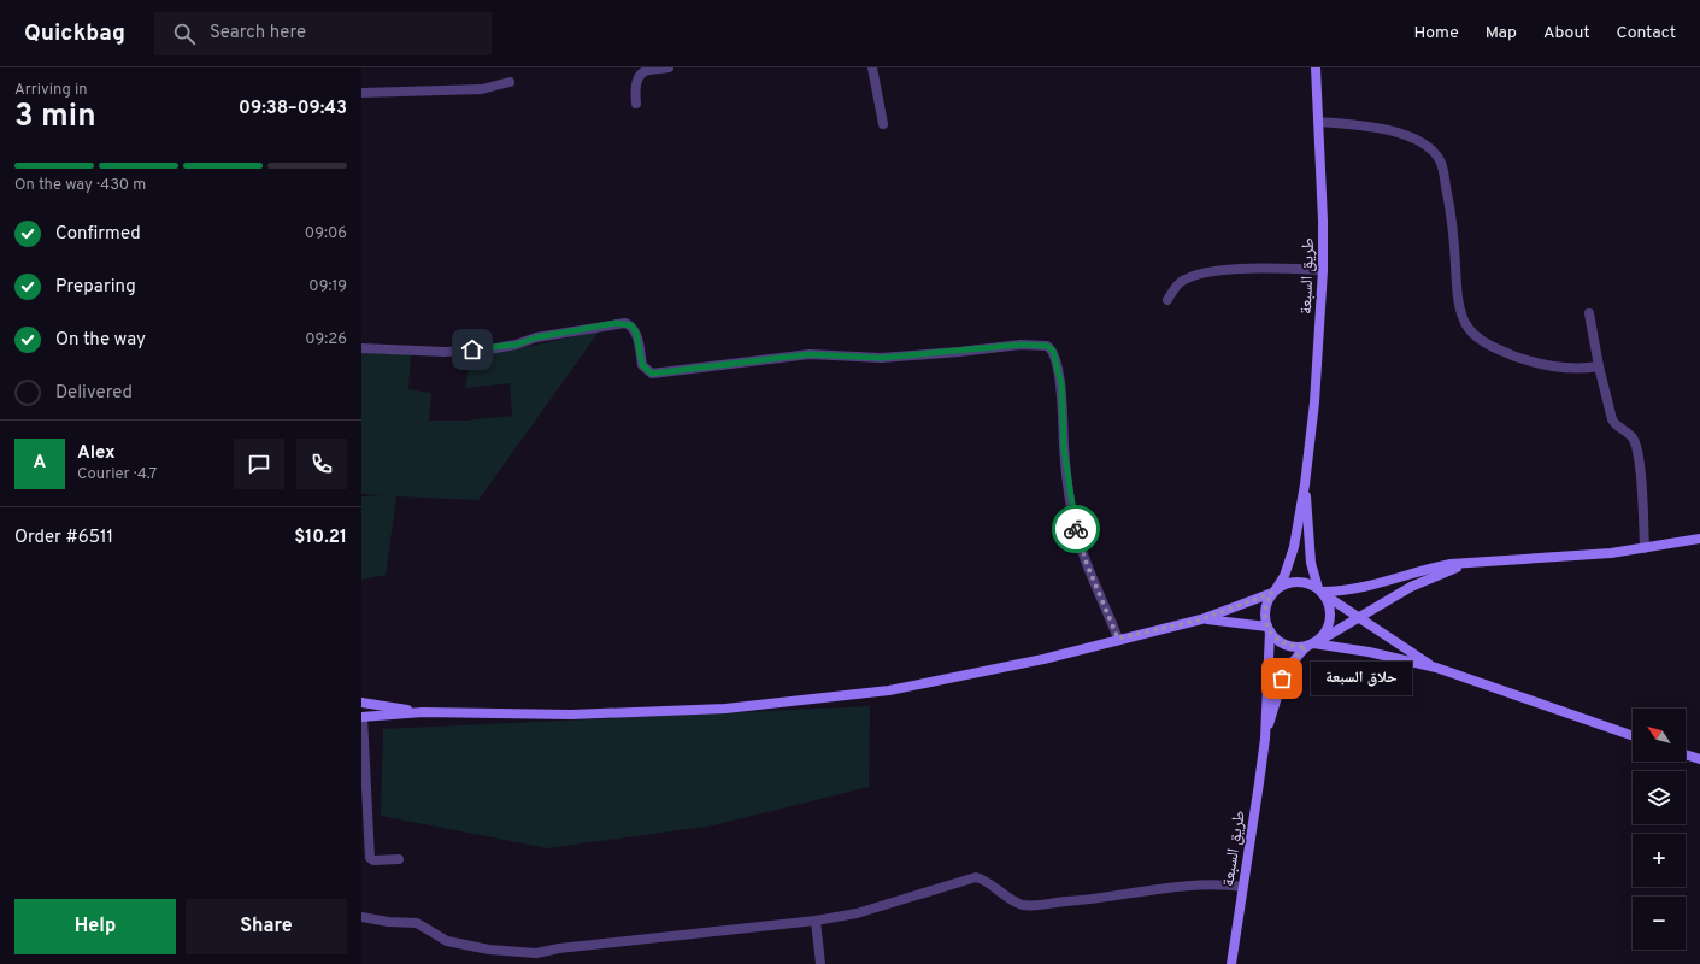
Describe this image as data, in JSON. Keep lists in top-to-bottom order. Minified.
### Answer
{"streets":{"street":["طريق السبعة"]},"places":["حلاق السبعة"],"north":"top left","page":{"header":"Quickbag","search":"Search here","nav":["Home","Map","About","Contact"],"heading":["3 min","Arriving in","09:38–09:43"],"panel":["Alex","Courier · 4.7","Order #6511","$10.21"],"bar":"On the way · 430 m","list":[["Confirmed","09:06"],["Preparing","09:19"],["On the way","09:26"],"Delivered"],"round":"A","bubble":"حلاق السبعة","map_buttons":["+","−"],"buttons":["Help","Share"]}}
